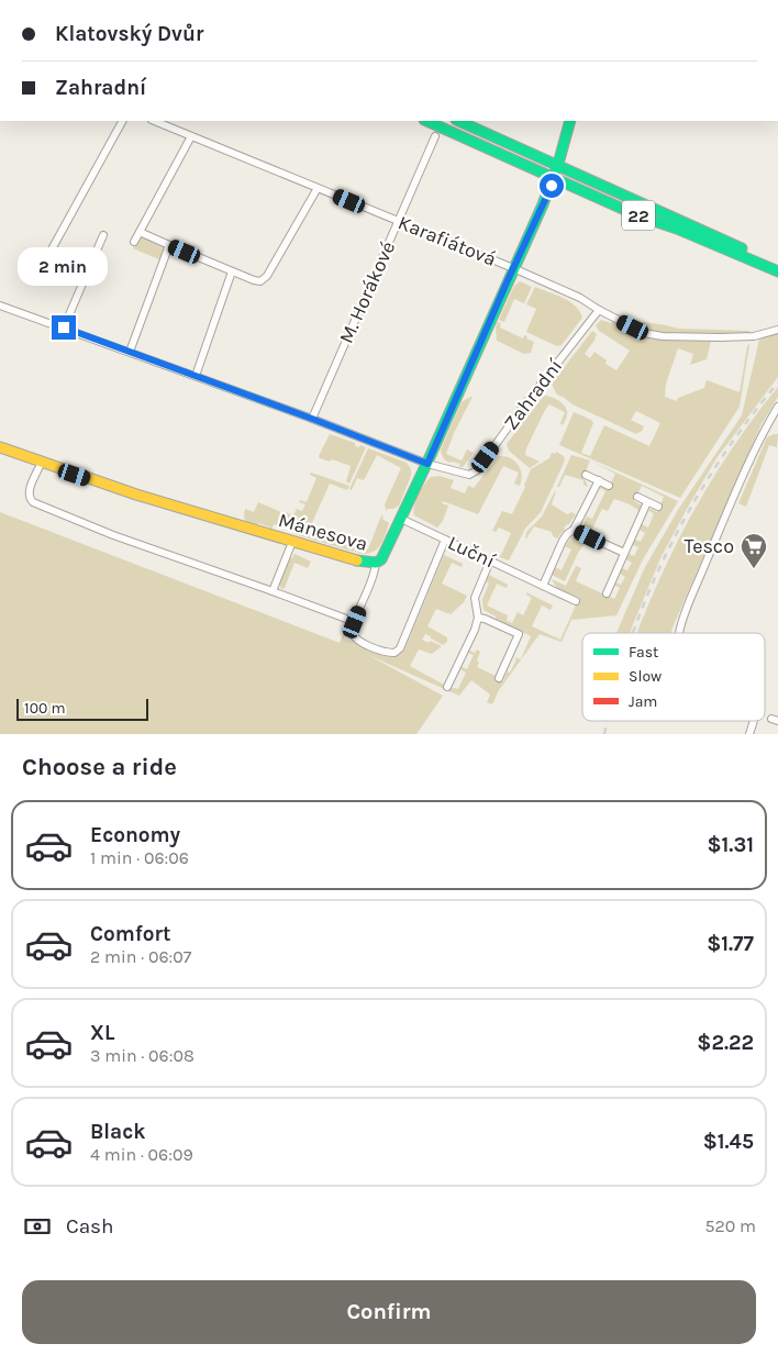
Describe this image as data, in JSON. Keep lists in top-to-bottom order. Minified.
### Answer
{"streets":{"street":["22","Karafiátová","M. Horákové","Zahradní","Mánesova","Luční"]},"crossings":[["22","Mánesova"],["Karafiátová","M. Horákové"],["Karafiátová","Zahradní"],["Karafiátová","Mánesova"],["M. Horákové","Zahradní"],["Zahradní","Mánesova"],["Mánesova","Luční"]],"places":{"supermarket":["Tesco"]},"legend":["Fast","Slow","Jam"],"scale_bar":"100 m","page":{"banner":["Klatovský Dvůr","Zahradní"],"bubble":"2 min","scale":"100 m","heading":"Choose a ride","list":[{"name":"Economy","note":"1 min · 06:06","value":"$1.31"},{"name":"Comfort","note":"2 min · 06:07","value":"$1.77"},{"name":"XL","note":"3 min · 06:08","value":"$2.22"},{"name":"Black","note":"4 min · 06:09","value":"$1.45"}],"pay":["Cash","520 m"],"buttons":"Confirm"}}
